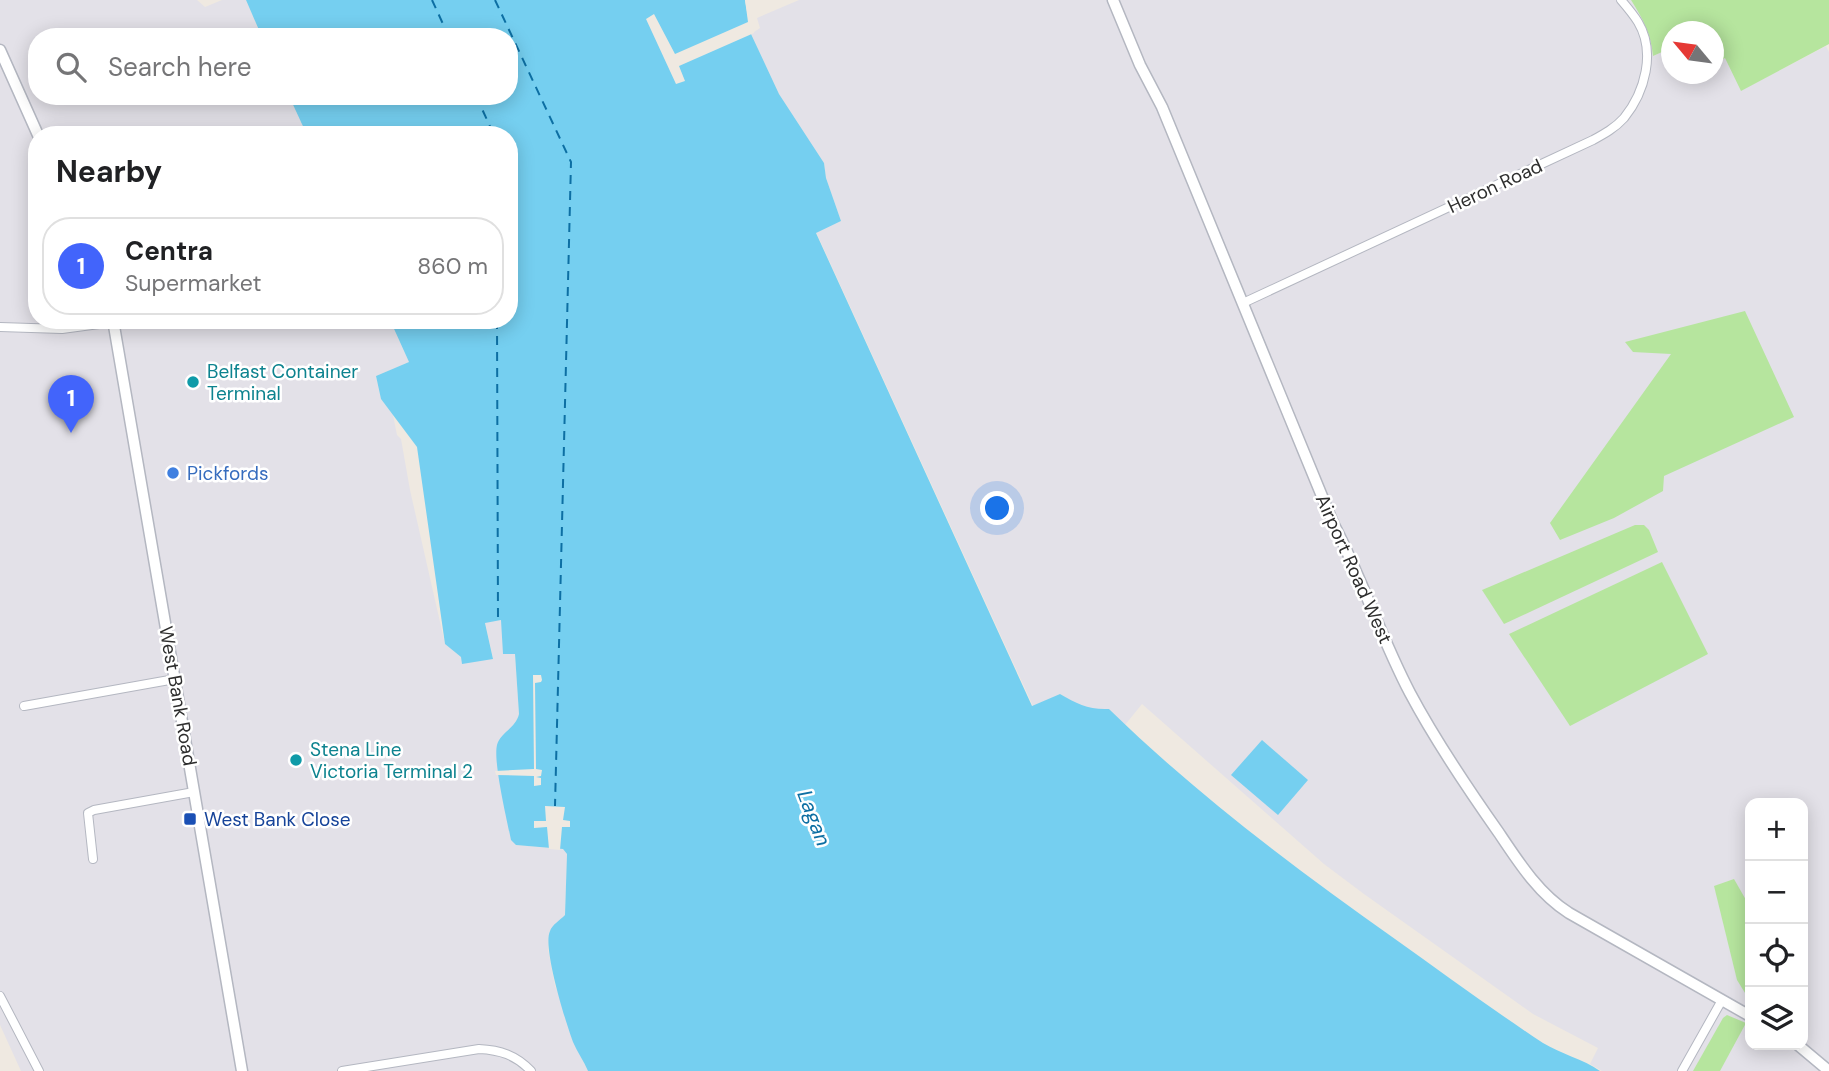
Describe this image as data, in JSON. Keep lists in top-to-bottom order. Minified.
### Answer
{"streets":{"street":["Heron Road","Airport Road West","West Bank Road"]},"crossings":[["Heron Road","Airport Road West"]],"water":["Lagan"],"places":{"other":["Belfast Container Terminal","Pickfords","Stena Line Victoria Terminal 2"],"transit":["West Bank Close"]},"north":"top left","page":{"search":"Search here","heading":"Nearby","list":[{"mark":"1","name":"Centra","note":"Supermarket","value":"860 m"}],"pins":"1","map_buttons":["+","−"]}}
